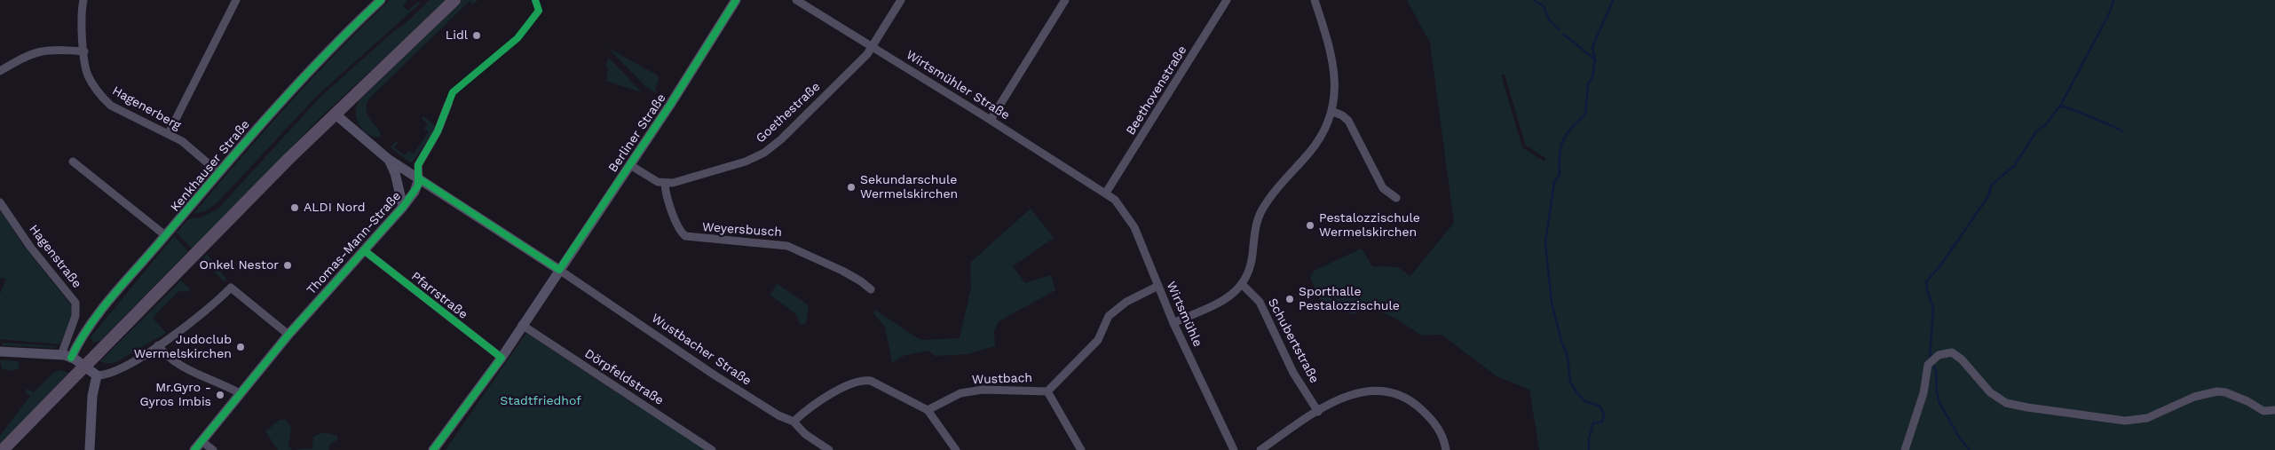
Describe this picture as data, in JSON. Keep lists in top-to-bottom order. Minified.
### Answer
{"streets":{"street":["Wirtsmühler Straße","Beethovenstraße","Hagenerberg","Goethestraße","Berliner Straße","Kenkhauser Straße","Weyersbusch","Thomas-Mann-Straße","Hagenstraße","Pfarrstraße","Wirtsmühle","Schubertstraße","Wustbacher Straße","Dörpfeldstraße","Wustbach"]},"crossings":[["Wirtsmühler Straße","Beethovenstraße"],["Wirtsmühler Straße","Goethestraße"],["Wirtsmühler Straße","Wirtsmühle"],["Beethovenstraße","Wirtsmühle"],["Hagenerberg","Kenkhauser Straße"],["Goethestraße","Weyersbusch"],["Berliner Straße","Pfarrstraße"],["Berliner Straße","Wustbacher Straße"],["Berliner Straße","Dörpfeldstraße"],["Thomas-Mann-Straße","Pfarrstraße"]],"parks":["Stadtfriedhof"],"places":["Lidl","Sekundarschule Wermelskirchen","ALDI Nord","Pestalozzischule Wermelskirchen","Onkel Nestor","Sporthalle Pestalozzischule","Judoclub Wermelskirchen","Mr.Gyro - Gyros Imbis"]}
